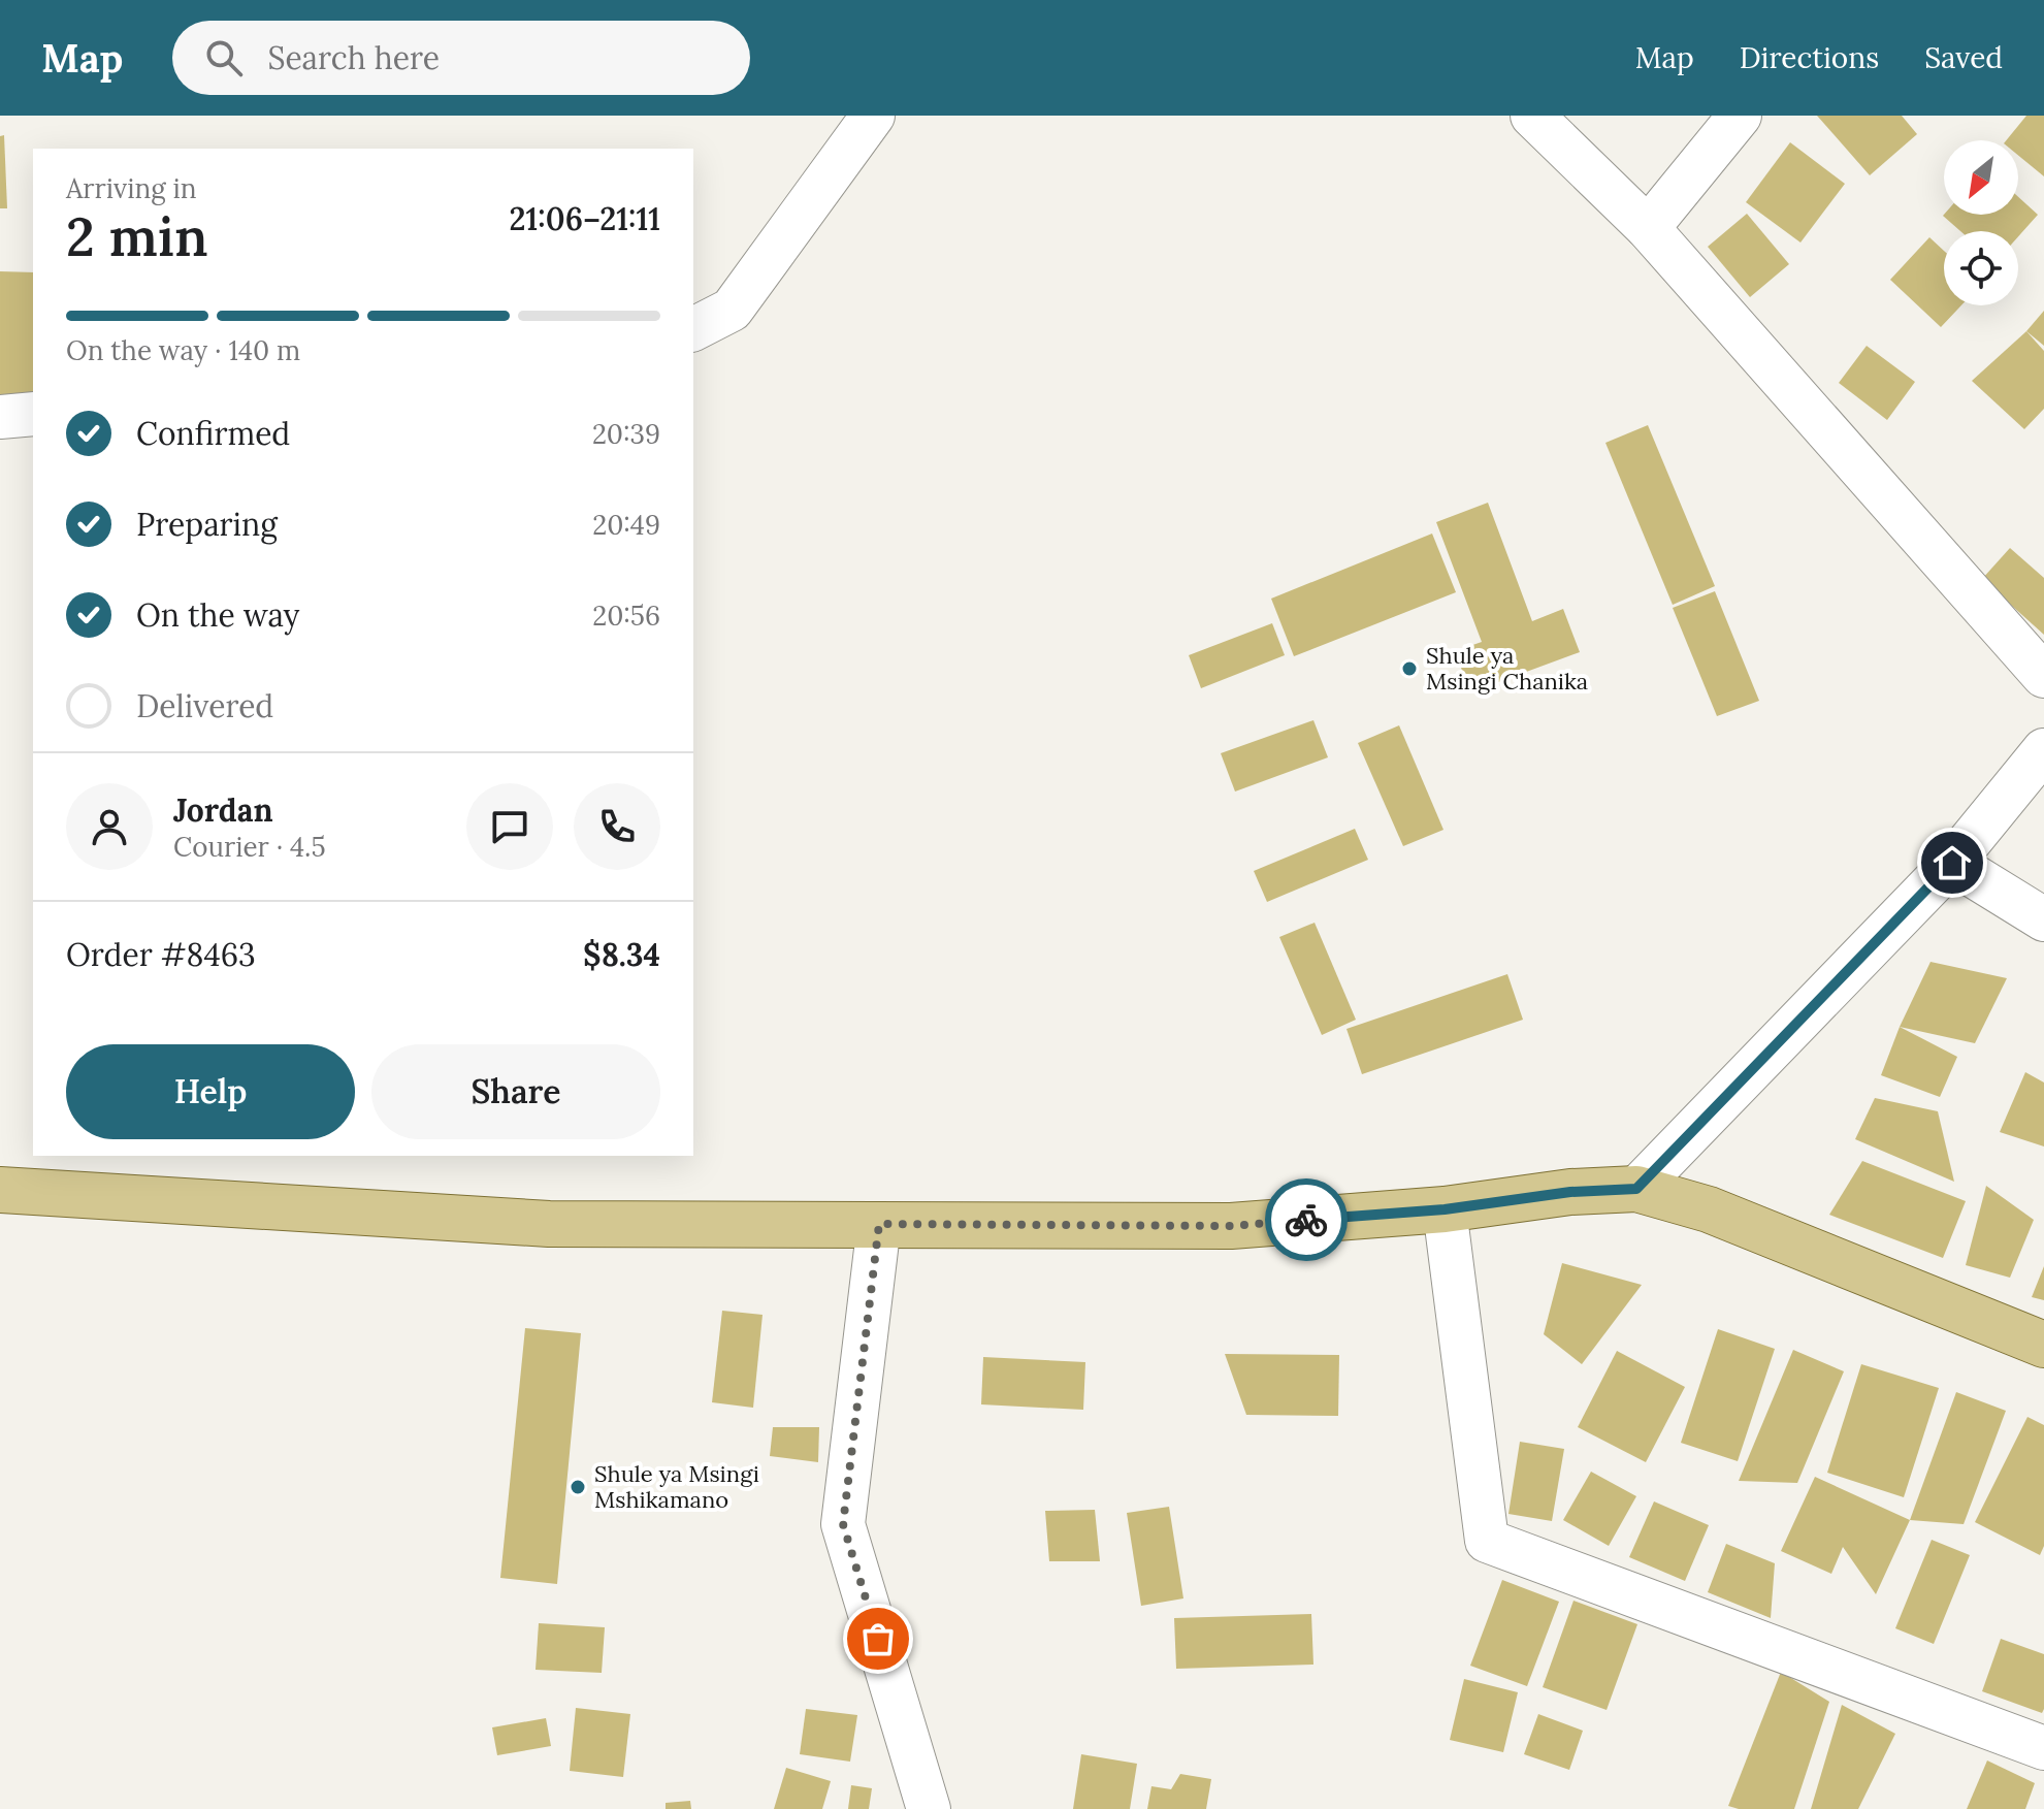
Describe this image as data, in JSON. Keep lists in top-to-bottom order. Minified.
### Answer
{"places":["Shule ya Msingi Chanika","Shule ya Msingi Mshikamano"],"north":"bottom left","page":{"header":"Map","search":"Search here","nav":["Map","Directions","Saved"],"heading":["2 min","Arriving in","21:06–21:11"],"panel":["Jordan","Courier · 4.5","Order #8463","$8.34"],"bar":"On the way · 140 m","list":[["Confirmed","20:39"],["Preparing","20:49"],["On the way","20:56"],"Delivered"],"buttons":["Help","Share"]}}
